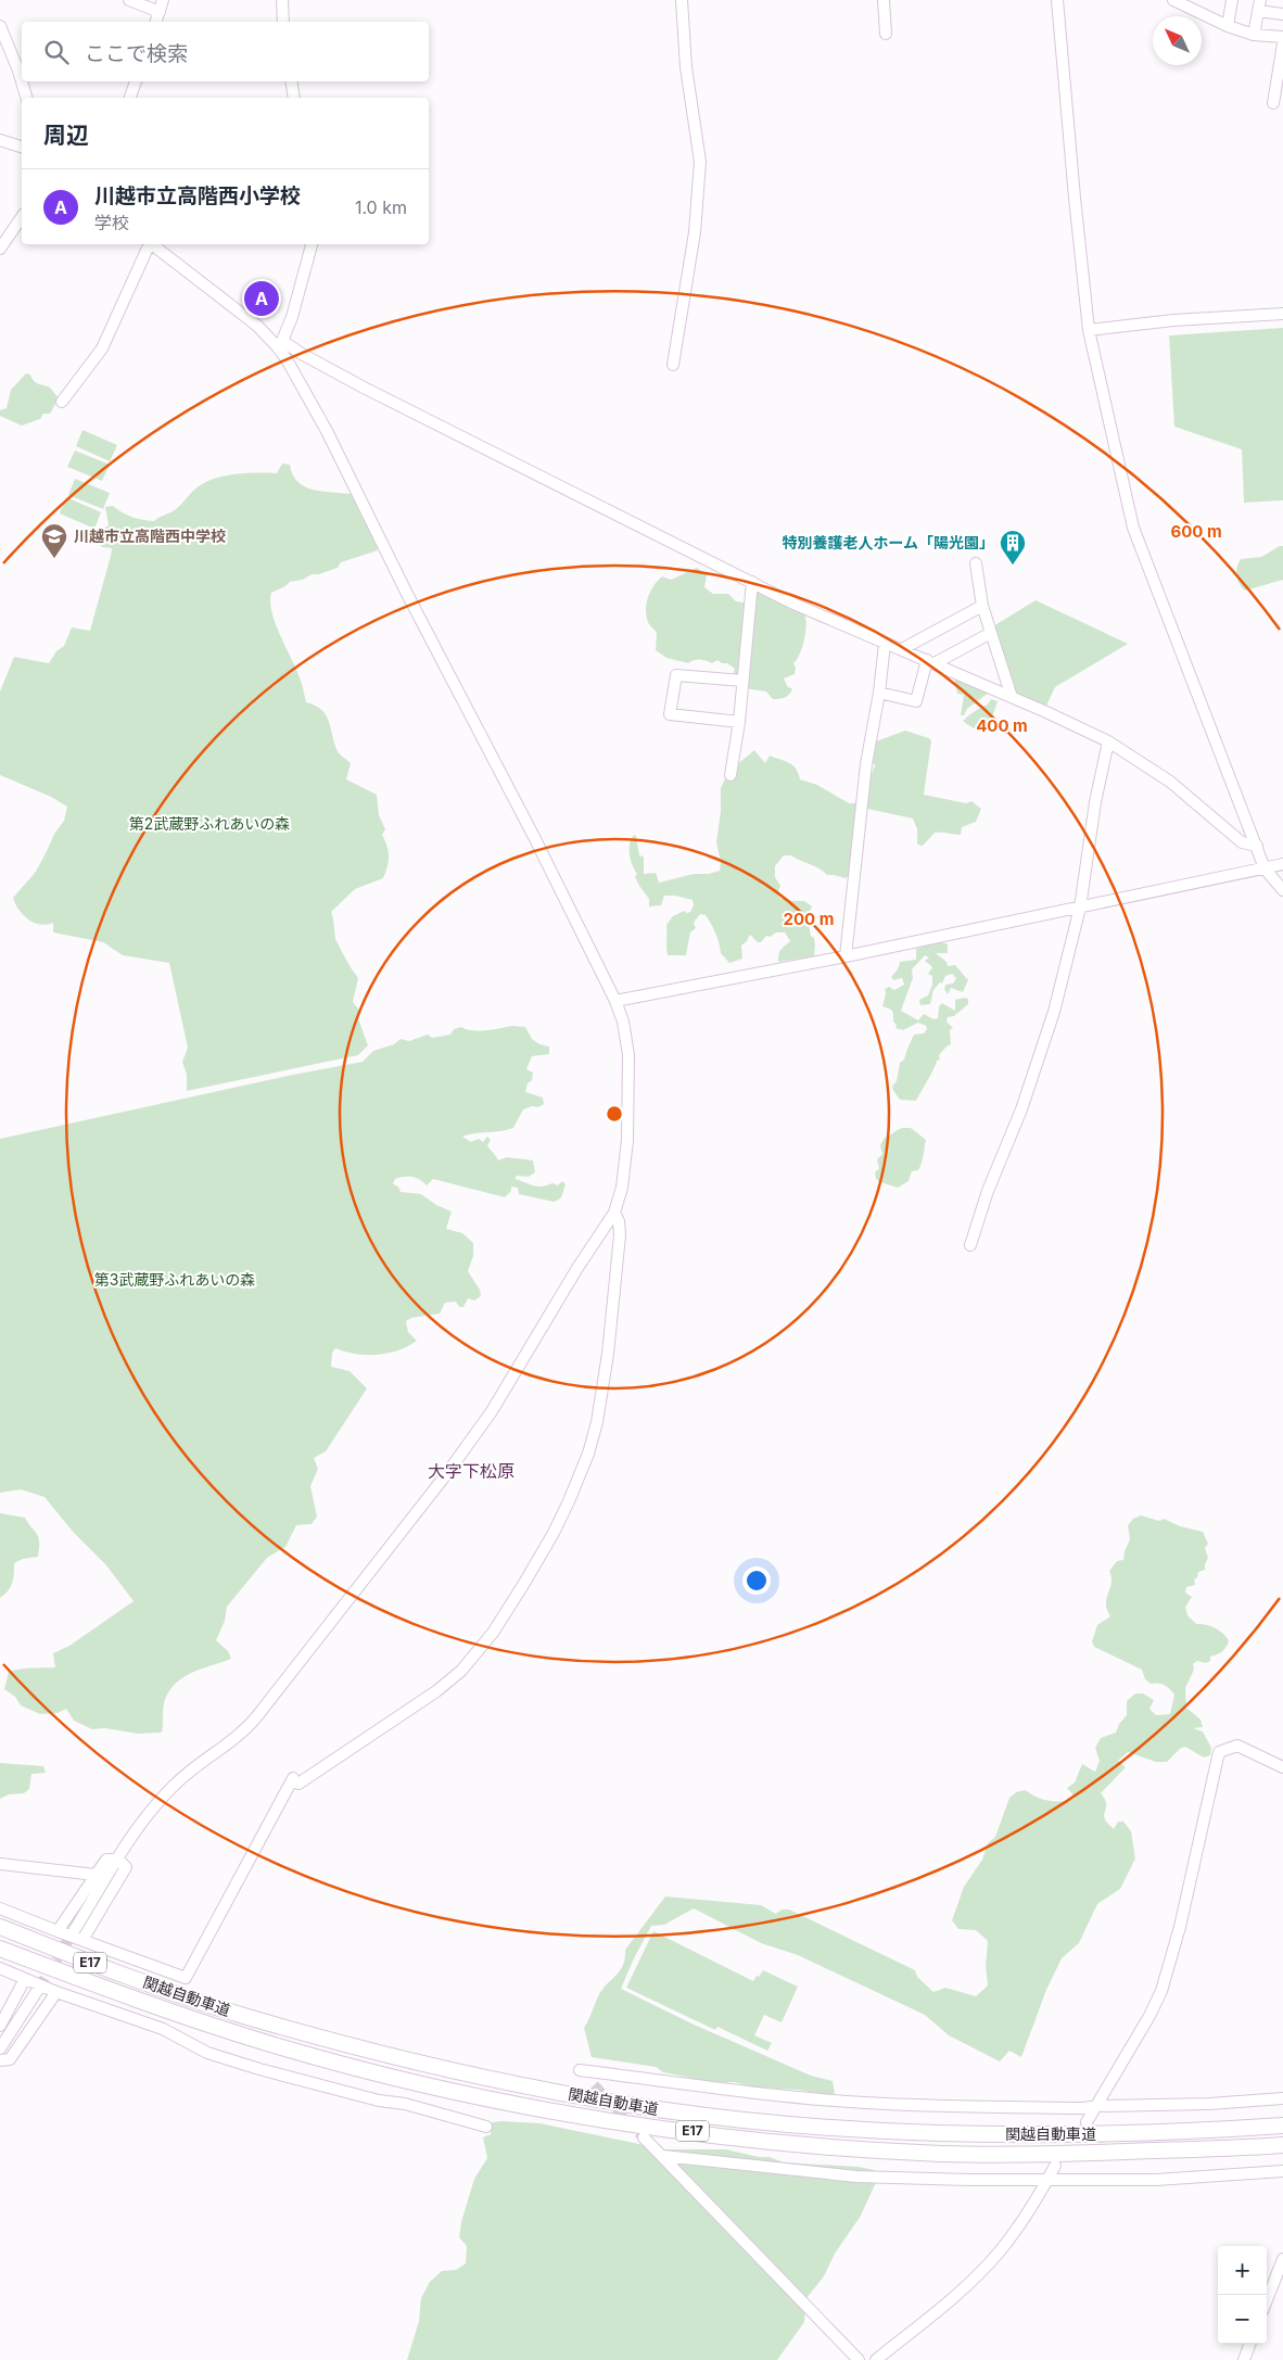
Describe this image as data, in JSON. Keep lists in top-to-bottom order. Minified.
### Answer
{"streets":{"highway":["E17","関越自動車道"]},"districts":["大字下松原"],"parks":["第2武蔵野ふれあいの森","第3武蔵野ふれあいの森"],"places":{"school or university":["川越市立高階西中学校"],"building":["特別養護老人ホーム「陽光園」"]},"north":"top left","page":{"search":"ここで検索","heading":"周辺","list":[{"mark":"A","name":"川越市立高階西小学校","note":"学校","value":"1.0 km"}],"pins":"A","map_buttons":["+","−"]},"rings":["600 m","400 m","200 m"]}
